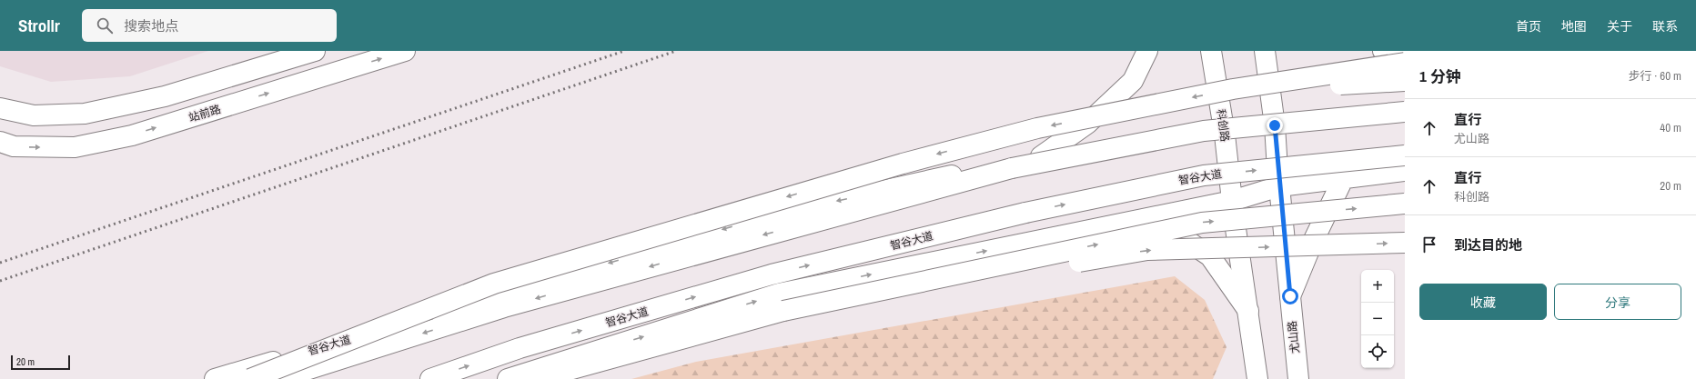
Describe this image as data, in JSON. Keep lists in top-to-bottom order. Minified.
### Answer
{"streets":{"main road":["站前路","科创路","智谷大道","尤山路"]},"crossings":[["科创路","智谷大道"],["智谷大道","尤山路"]],"scale_bar":"20 m","page":{"header":"Strollr","search":"搜索地点","nav":["首页","地图","关于","联系"],"heading":["1 分钟","步行 · 60 m"],"list":[["直行","尤山路","40 m"],["直行","科创路","20 m"],"到达目的地"],"map_buttons":["+","−"],"buttons":["收藏","分享"],"scale":"20 m"}}
